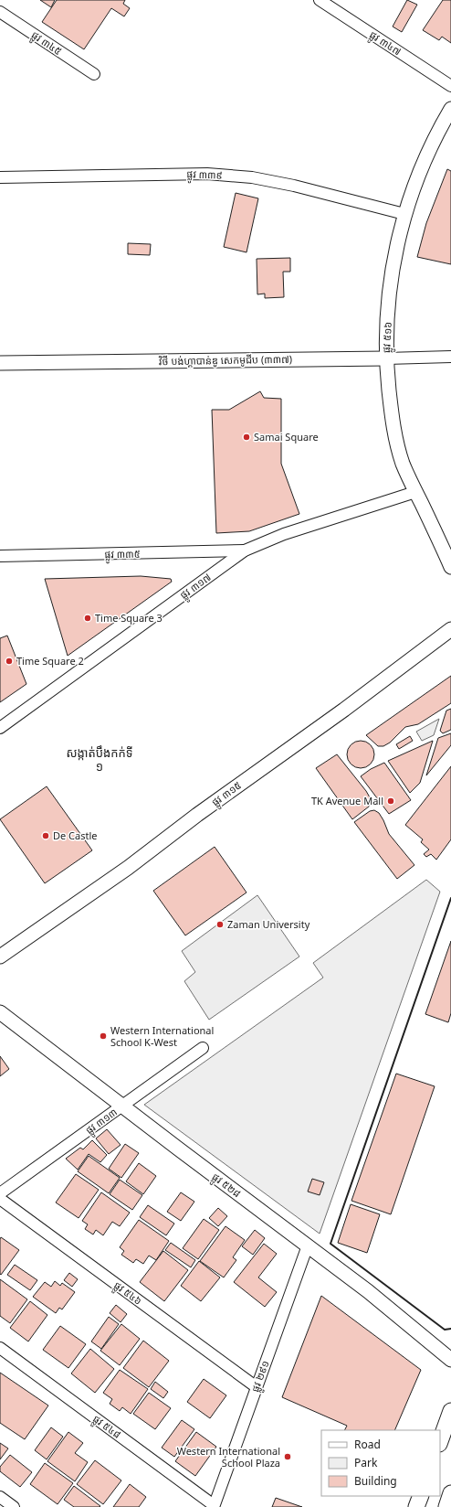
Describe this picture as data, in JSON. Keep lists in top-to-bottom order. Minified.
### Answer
{"streets":{"street":["ផ្លូវ ៣៤៥","ផ្លូវ ៣៤៧","ផ្លូវ ៣៣៩","ផ្លូវ ៥១៦","វិថី បង់ហ្គាបាន់ឌូ សេកមូជីប (៣៣៧)","ផ្លូវ ៣៣៥","ផ្លូវ ៣១៧","ផ្លូវ ៣១៥","ផ្លូវ ៣១៣","ផ្លូវ ៥២៨","ផ្លូវ ៥៤៦","ផ្លូវ ២៩១","ផ្លូវ ៥៤៨"]},"crossings":[["ផ្លូវ ៣៣៩","ផ្លូវ ៥១៦"],["ផ្លូវ ៥១៦","វិថី បង់ហ្គាបាន់ឌូ សេកមូជីប (៣៣៧)"],["ផ្លូវ ៥១៦","ផ្លូវ ៣១៧"],["ផ្លូវ ៣៣៥","ផ្លូវ ៣១៧"],["ផ្លូវ ៣១៣","ផ្លូវ ៥២៨"],["ផ្លូវ ៥២៨","ផ្លូវ ២៩១"],["ផ្លូវ ៥៤៦","ផ្លូវ ២៩១"],["ផ្លូវ ២៩១","ផ្លូវ ៥៤៨"]],"districts":["សង្កាត់បឹងកក់ទី ១"],"places":["Samai Square","Time Square 3","Time Square 2","TK Avenue Mall","De Castle","Zaman University","Western International School K-West","Western International School Plaza"],"legend":["Road","Park","Building"]}
